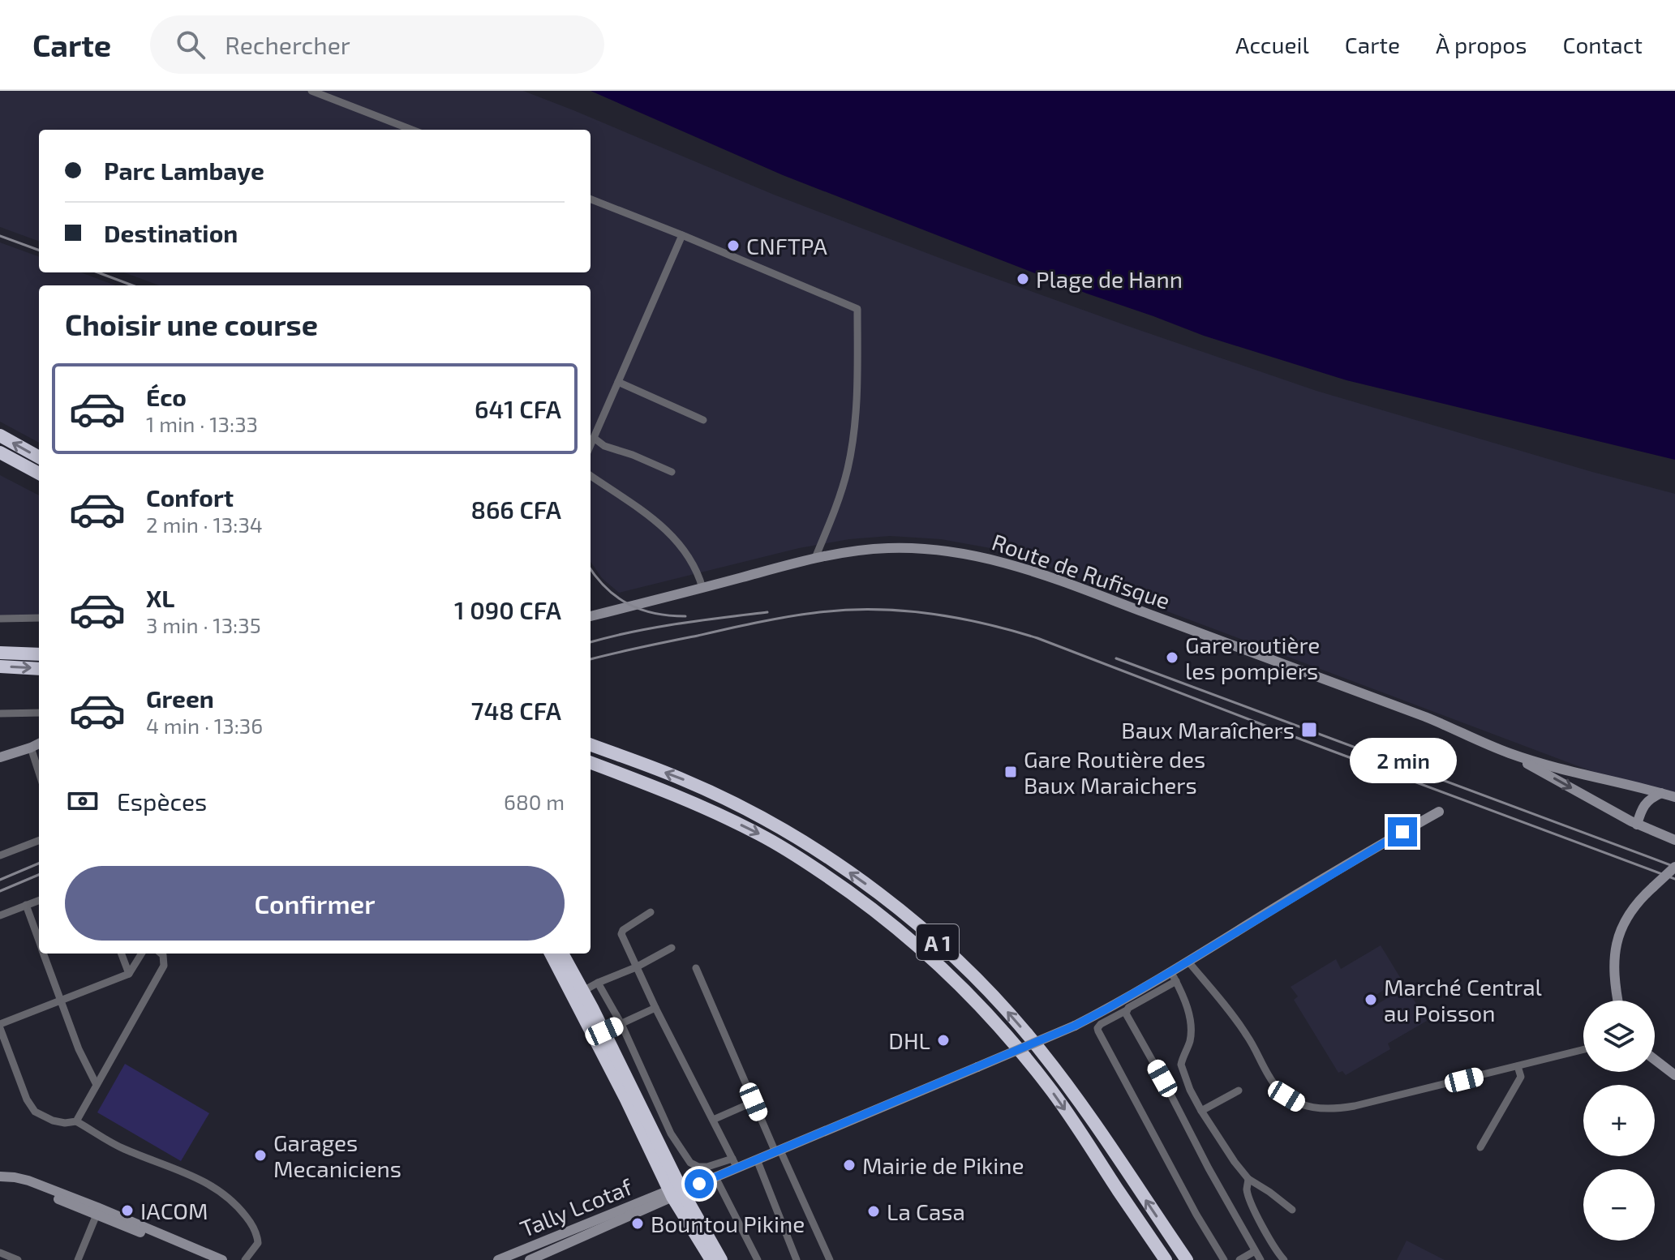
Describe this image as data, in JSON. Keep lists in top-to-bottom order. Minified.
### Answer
{"streets":{"highway":["A 1"],"street":["Route de Rufisque","Tally Lcotaf"]},"places":{"other":["CNFTPA","Plage de Hann","Gare routière les pompiers","Marché Central au Poisson","DHL","Garages Mecaniciens","Mairie de Pikine","IACOM","La Casa","Bountou Pikine"],"transit":["Baux Maraîchers","Gare Routière des Baux Maraichers"]},"page":{"header":"Carte","search":"Rechercher","nav":["Accueil","Carte","À propos","Contact"],"banner":["Parc Lambaye","Destination"],"heading":"Choisir une course","list":[{"name":"Éco","note":"1 min · 13:33","value":"641 CFA"},{"name":"Confort","note":"2 min · 13:34","value":"866 CFA"},{"name":"XL","note":"3 min · 13:35","value":"1 090 CFA"},{"name":"Green","note":"4 min · 13:36","value":"748 CFA"}],"bubble":"2 min","pay":["Espèces","680 m"],"buttons":"Confirmer","map_buttons":["+","−"]}}
